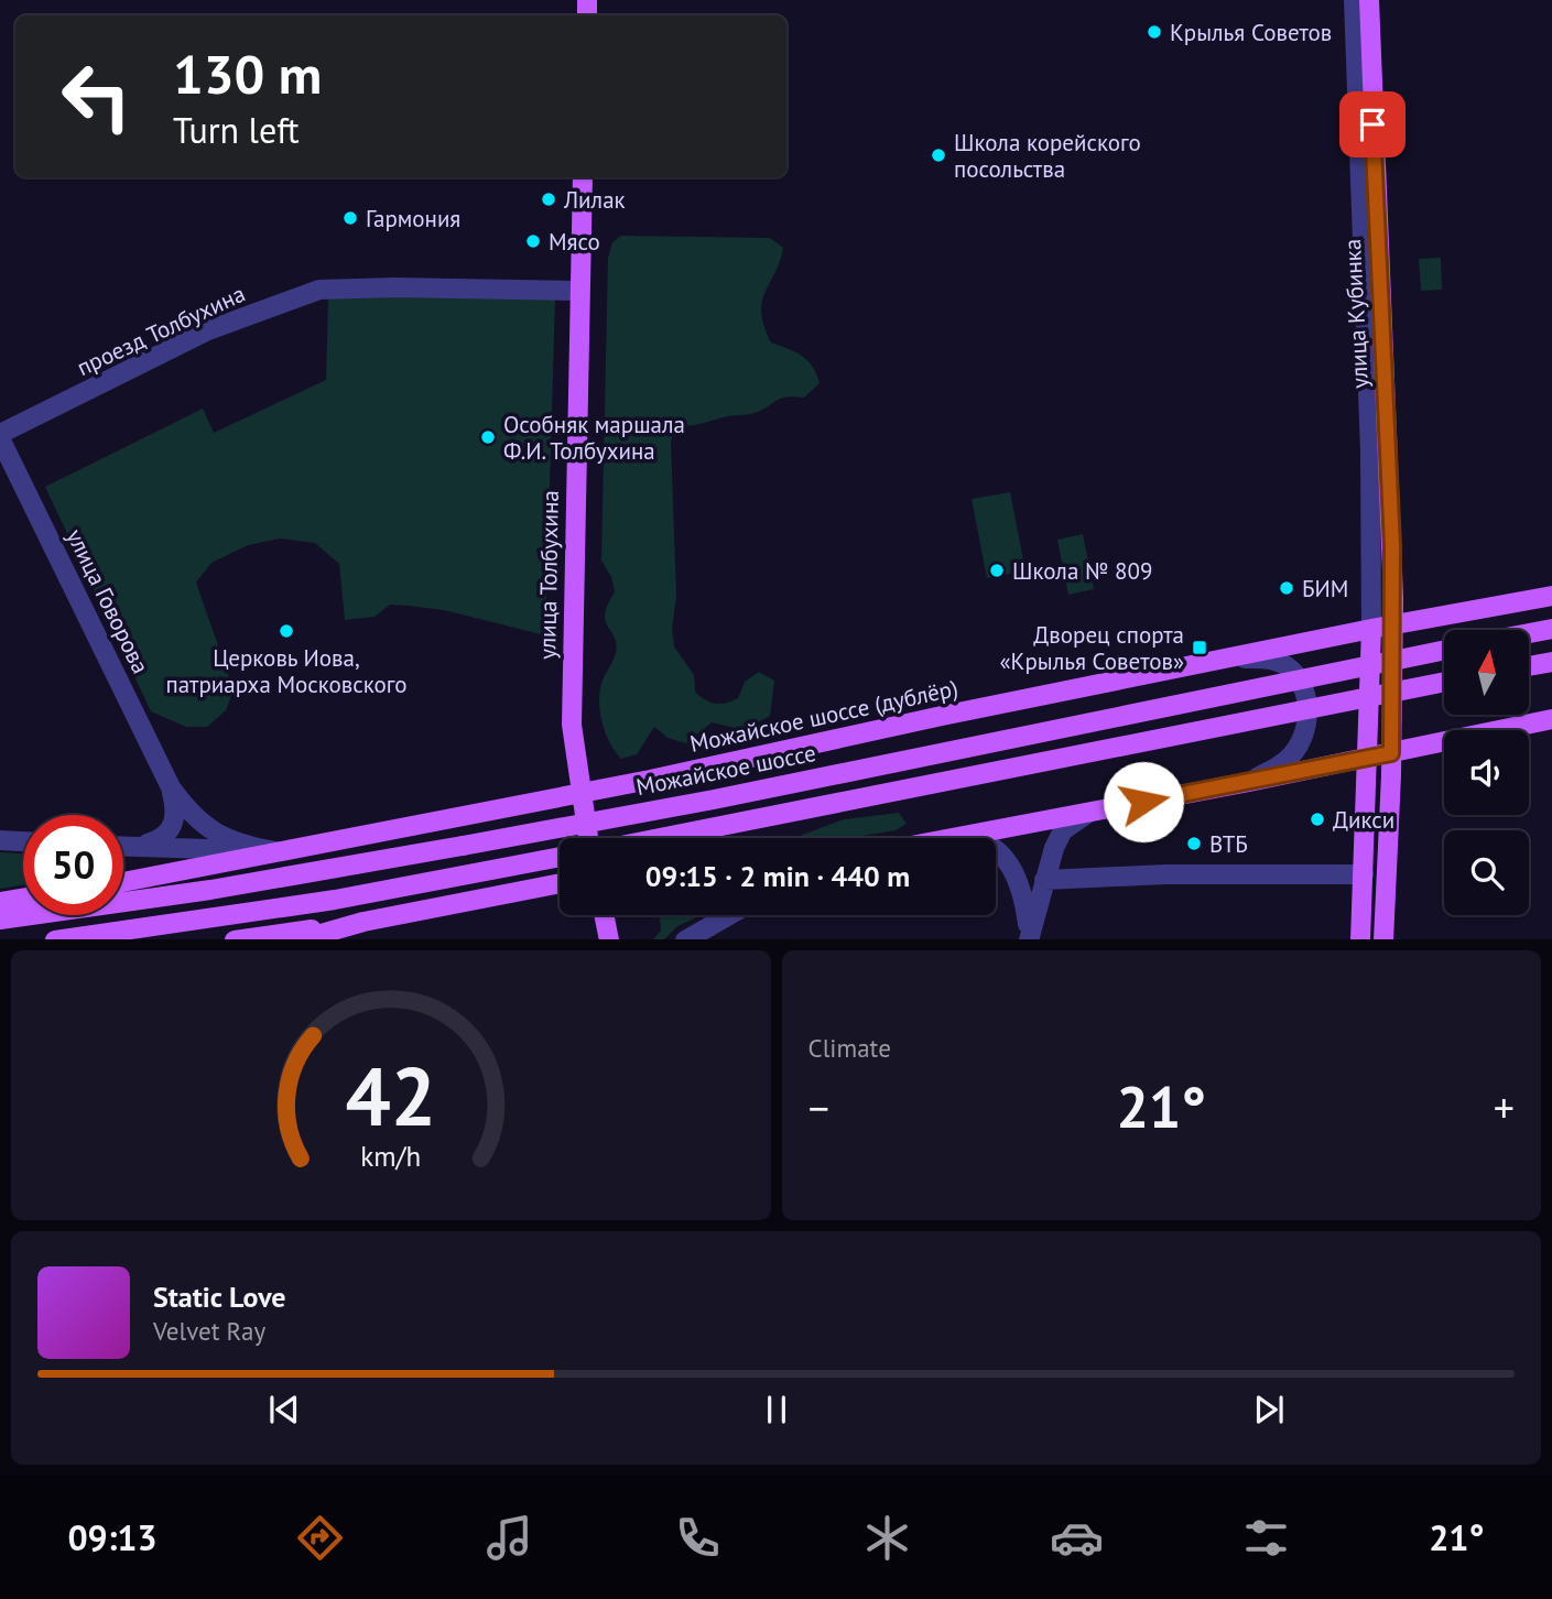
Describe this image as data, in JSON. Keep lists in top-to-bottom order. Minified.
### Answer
{"streets":{"main road":["улица Кубинка","улица Толбухина","Можайское шоссе (дублёр)","Можайское шоссе"],"street":["проезд Толбухина","улица Говорова"]},"crossings":[["улица Кубинка","Можайское шоссе (дублёр)"],["проезд Толбухина","улица Толбухина"],["проезд Толбухина","улица Говорова"],["улица Толбухина","Можайское шоссе (дублёр)"],["улица Говорова","Можайское шоссе (дублёр)"]],"places":{"other":["Крылья Советов","Школа корейского посольства","Лилак","Гармония","Мясо","Особняк маршала Ф.И. Толбухина","Школа № 809","БИМ","Церковь Иова, патриарха Московского","Дикси","ВТБ"],"transit":["Дворец спорта «Крылья Советов»"]},"north":"top","page":{"turn":["130 m","Turn left"],"limit":"50","trip":"09:15 · 2 min · 440 m","tile":"Climate","heat":["−","21°","+"],"song":["Static Love","Velvet Ray"],"tabs":["09:13","21°"],"gauge":["42","km/h"]}}
